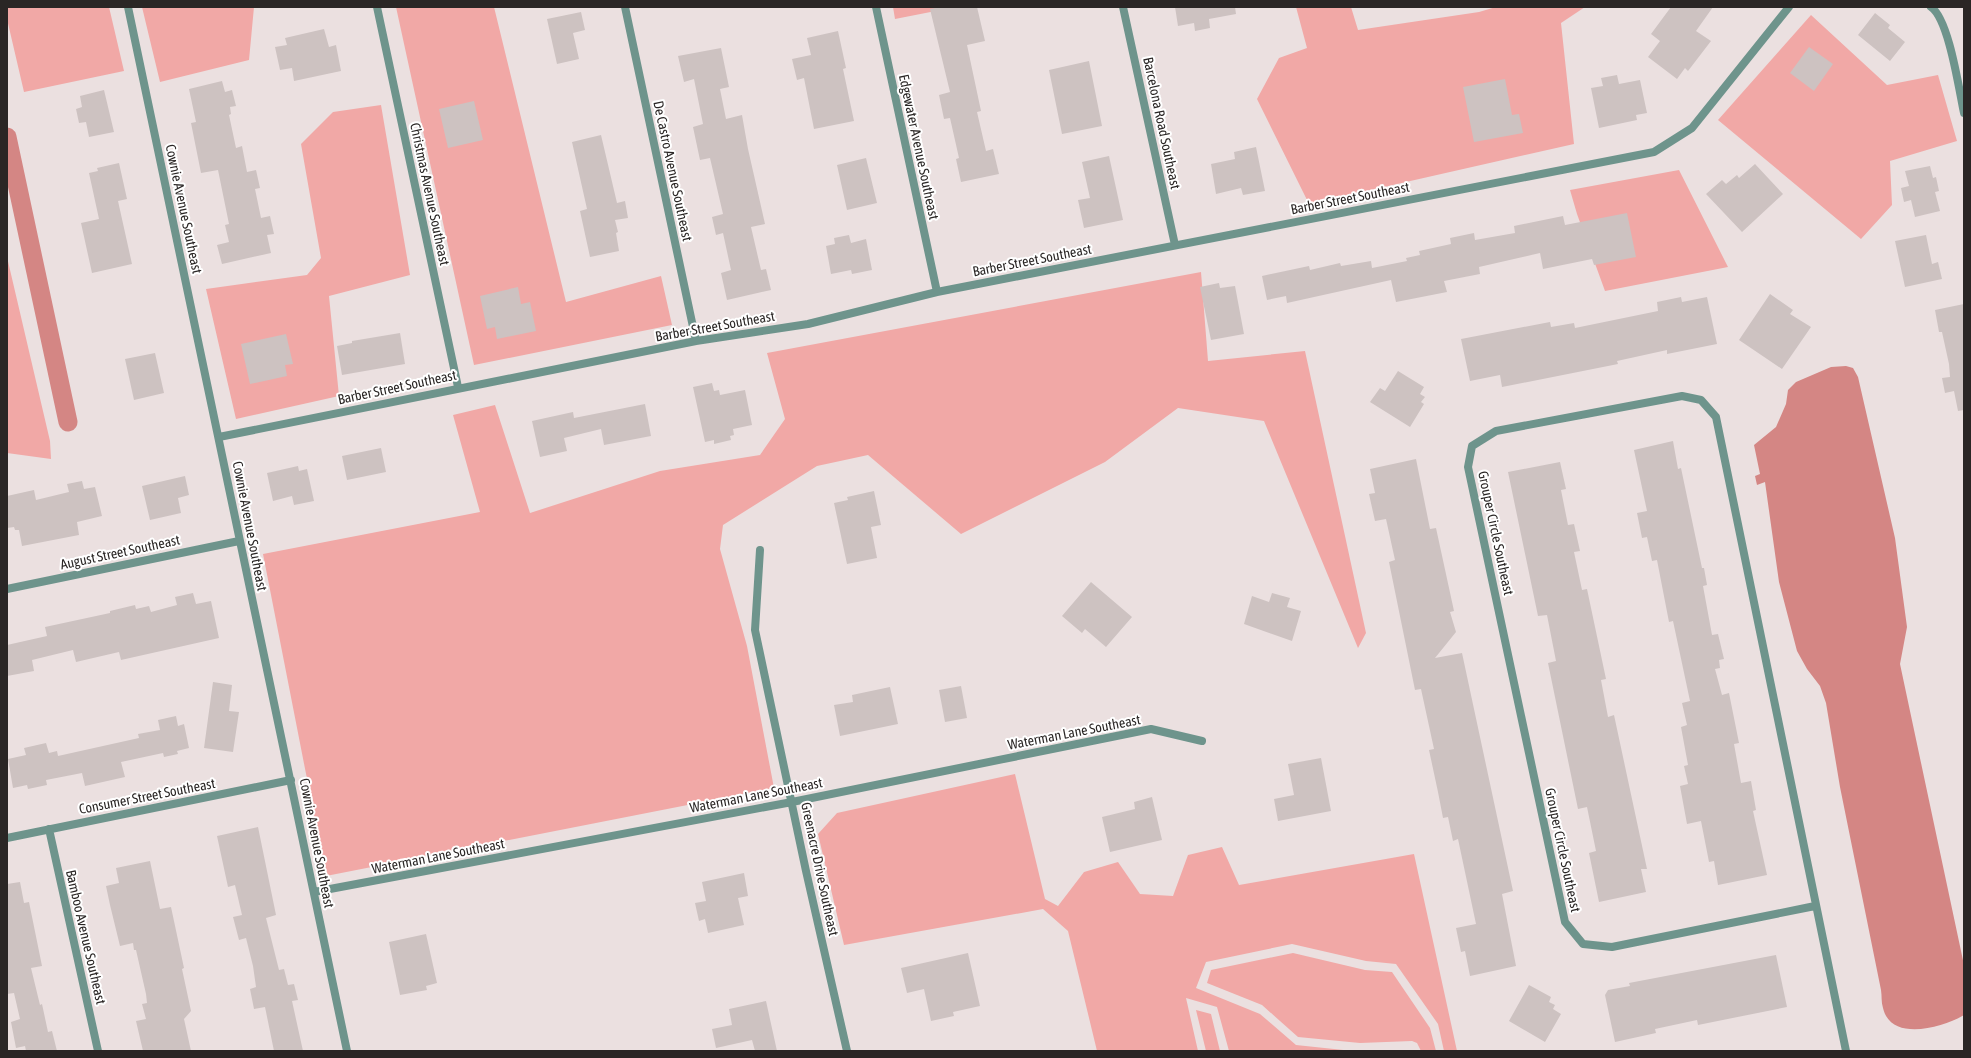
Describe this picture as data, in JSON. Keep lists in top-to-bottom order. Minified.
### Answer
{"streets":{"street":["Barcelona Road Southeast","Edgewater Avenue Southeast","De Castro Avenue Southeast","Christmas Avenue Southeast","Barber Street Southeast","Cownie Avenue Southeast","Grouper Circle Southeast","August Street Southeast","Waterman Lane Southeast","Consumer Street Southeast","Greenacre Drive Southeast","Bamboo Avenue Southeast"]},"crossings":[["Barcelona Road Southeast","Barber Street Southeast"],["Edgewater Avenue Southeast","Barber Street Southeast"],["De Castro Avenue Southeast","Barber Street Southeast"],["Christmas Avenue Southeast","Barber Street Southeast"],["Barber Street Southeast","Cownie Avenue Southeast"],["Cownie Avenue Southeast","August Street Southeast"],["Cownie Avenue Southeast","Waterman Lane Southeast"],["Cownie Avenue Southeast","Consumer Street Southeast"],["Waterman Lane Southeast","Greenacre Drive Southeast"],["Consumer Street Southeast","Bamboo Avenue Southeast"]]}
